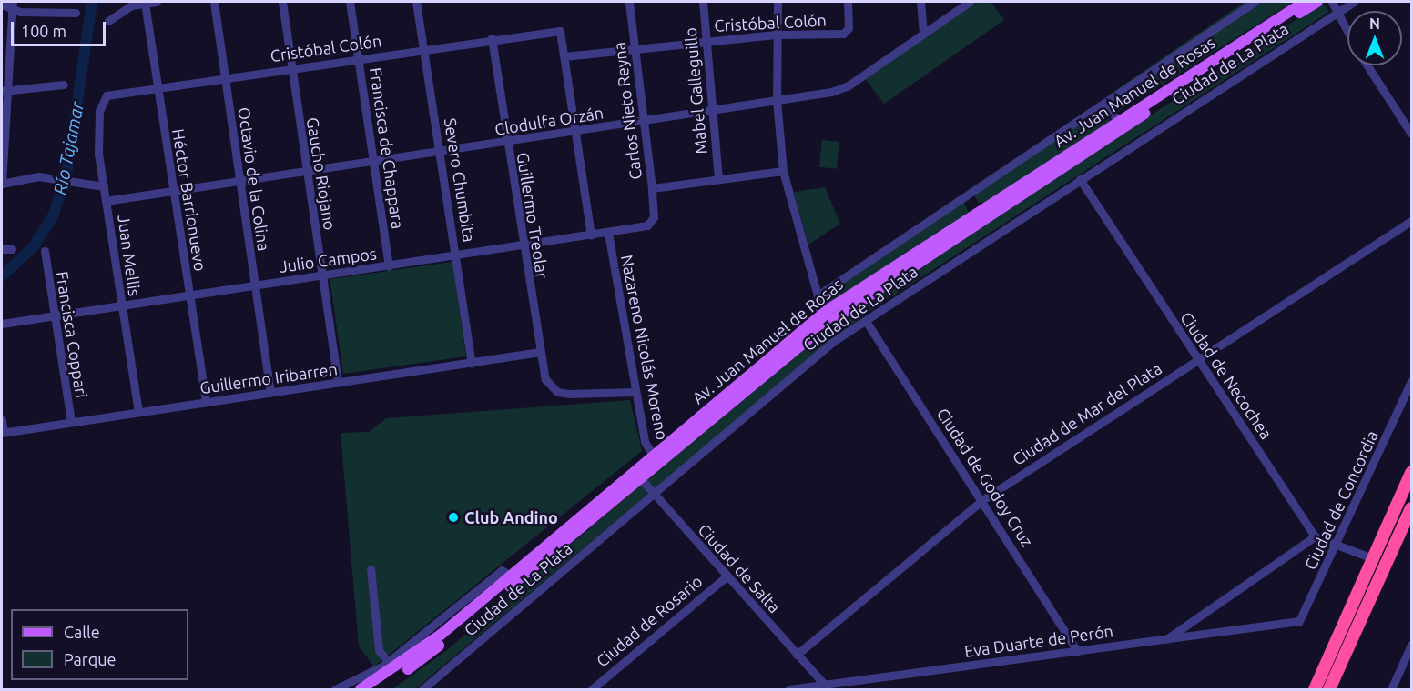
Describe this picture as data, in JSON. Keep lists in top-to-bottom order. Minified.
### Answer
{"streets":{"main road":["Av. Juan Manuel de Rosas"],"street":["Cristóbal Colón","Ciudad de La Plata","Mabel Galleguillo","Carlos Nieto Reyna","Clodulfa Orzán","Francisca de Chappara","Gaucho Riojano","Octavio de la Colina","Severo Chumbita","Héctor Barrionuevo","Guillermo Treolar","Juan Mellis","Julio Campos","Francisca Coppari","Nazareno Nicolás Moreno","Ciudad de Necochea","Guillermo Iribarren","Ciudad de Mar del Plata","Ciudad de Godoy Cruz","Ciudad de Concordia","Ciudad de Salta","Ciudad de Rosario","Eva Duarte de Perón"]},"crossings":[["Cristóbal Colón","Mabel Galleguillo"],["Cristóbal Colón","Carlos Nieto Reyna"],["Cristóbal Colón","Francisca de Chappara"],["Cristóbal Colón","Gaucho Riojano"],["Cristóbal Colón","Octavio de la Colina"],["Cristóbal Colón","Severo Chumbita"],["Cristóbal Colón","Héctor Barrionuevo"],["Cristóbal Colón","Guillermo Treolar"],["Cristóbal Colón","Juan Mellis"],["Ciudad de La Plata","Ciudad de Necochea"],["Ciudad de La Plata","Ciudad de Godoy Cruz"],["Ciudad de La Plata","Ciudad de Salta"],["Mabel Galleguillo","Clodulfa Orzán"],["Av. Juan Manuel de Rosas","Nazareno Nicolás Moreno"],["Av. Juan Manuel de Rosas","Ciudad de Salta"],["Carlos Nieto Reyna","Clodulfa Orzán"],["Carlos Nieto Reyna","Julio Campos"],["Clodulfa Orzán","Francisca de Chappara"],["Clodulfa Orzán","Gaucho Riojano"],["Clodulfa Orzán","Octavio de la Colina"],["Clodulfa Orzán","Severo Chumbita"],["Clodulfa Orzán","Héctor Barrionuevo"],["Clodulfa Orzán","Guillermo Treolar"],["Clodulfa Orzán","Juan Mellis"],["Francisca de Chappara","Julio Campos"],["Gaucho Riojano","Julio Campos"],["Gaucho Riojano","Guillermo Iribarren"],["Octavio de la Colina","Julio Campos"],["Octavio de la Colina","Guillermo Iribarren"],["Severo Chumbita","Julio Campos"],["Severo Chumbita","Guillermo Iribarren"],["Héctor Barrionuevo","Julio Campos"],["Héctor Barrionuevo","Guillermo Iribarren"],["Guillermo Treolar","Julio Campos"],["Guillermo Treolar","Nazareno Nicolás Moreno"],["Guillermo Treolar","Guillermo Iribarren"],["Juan Mellis","Julio Campos"],["Juan Mellis","Guillermo Iribarren"],["Julio Campos","Francisca Coppari"],["Julio Campos","Nazareno Nicolás Moreno"],["Francisca Coppari","Guillermo Iribarren"],["Ciudad de Necochea","Ciudad de Mar del Plata"],["Ciudad de Mar del Plata","Ciudad de Godoy Cruz"],["Ciudad de Mar del Plata","Ciudad de Salta"],["Ciudad de Godoy Cruz","Eva Duarte de Perón"],["Ciudad de Concordia","Eva Duarte de Perón"],["Ciudad de Salta","Ciudad de Rosario"],["Ciudad de Salta","Eva Duarte de Perón"]],"water":["Río Tajamar"],"places":["Club Andino"],"legend":["Calle","Parque"],"scale_bar":"100 m","north":"top"}
